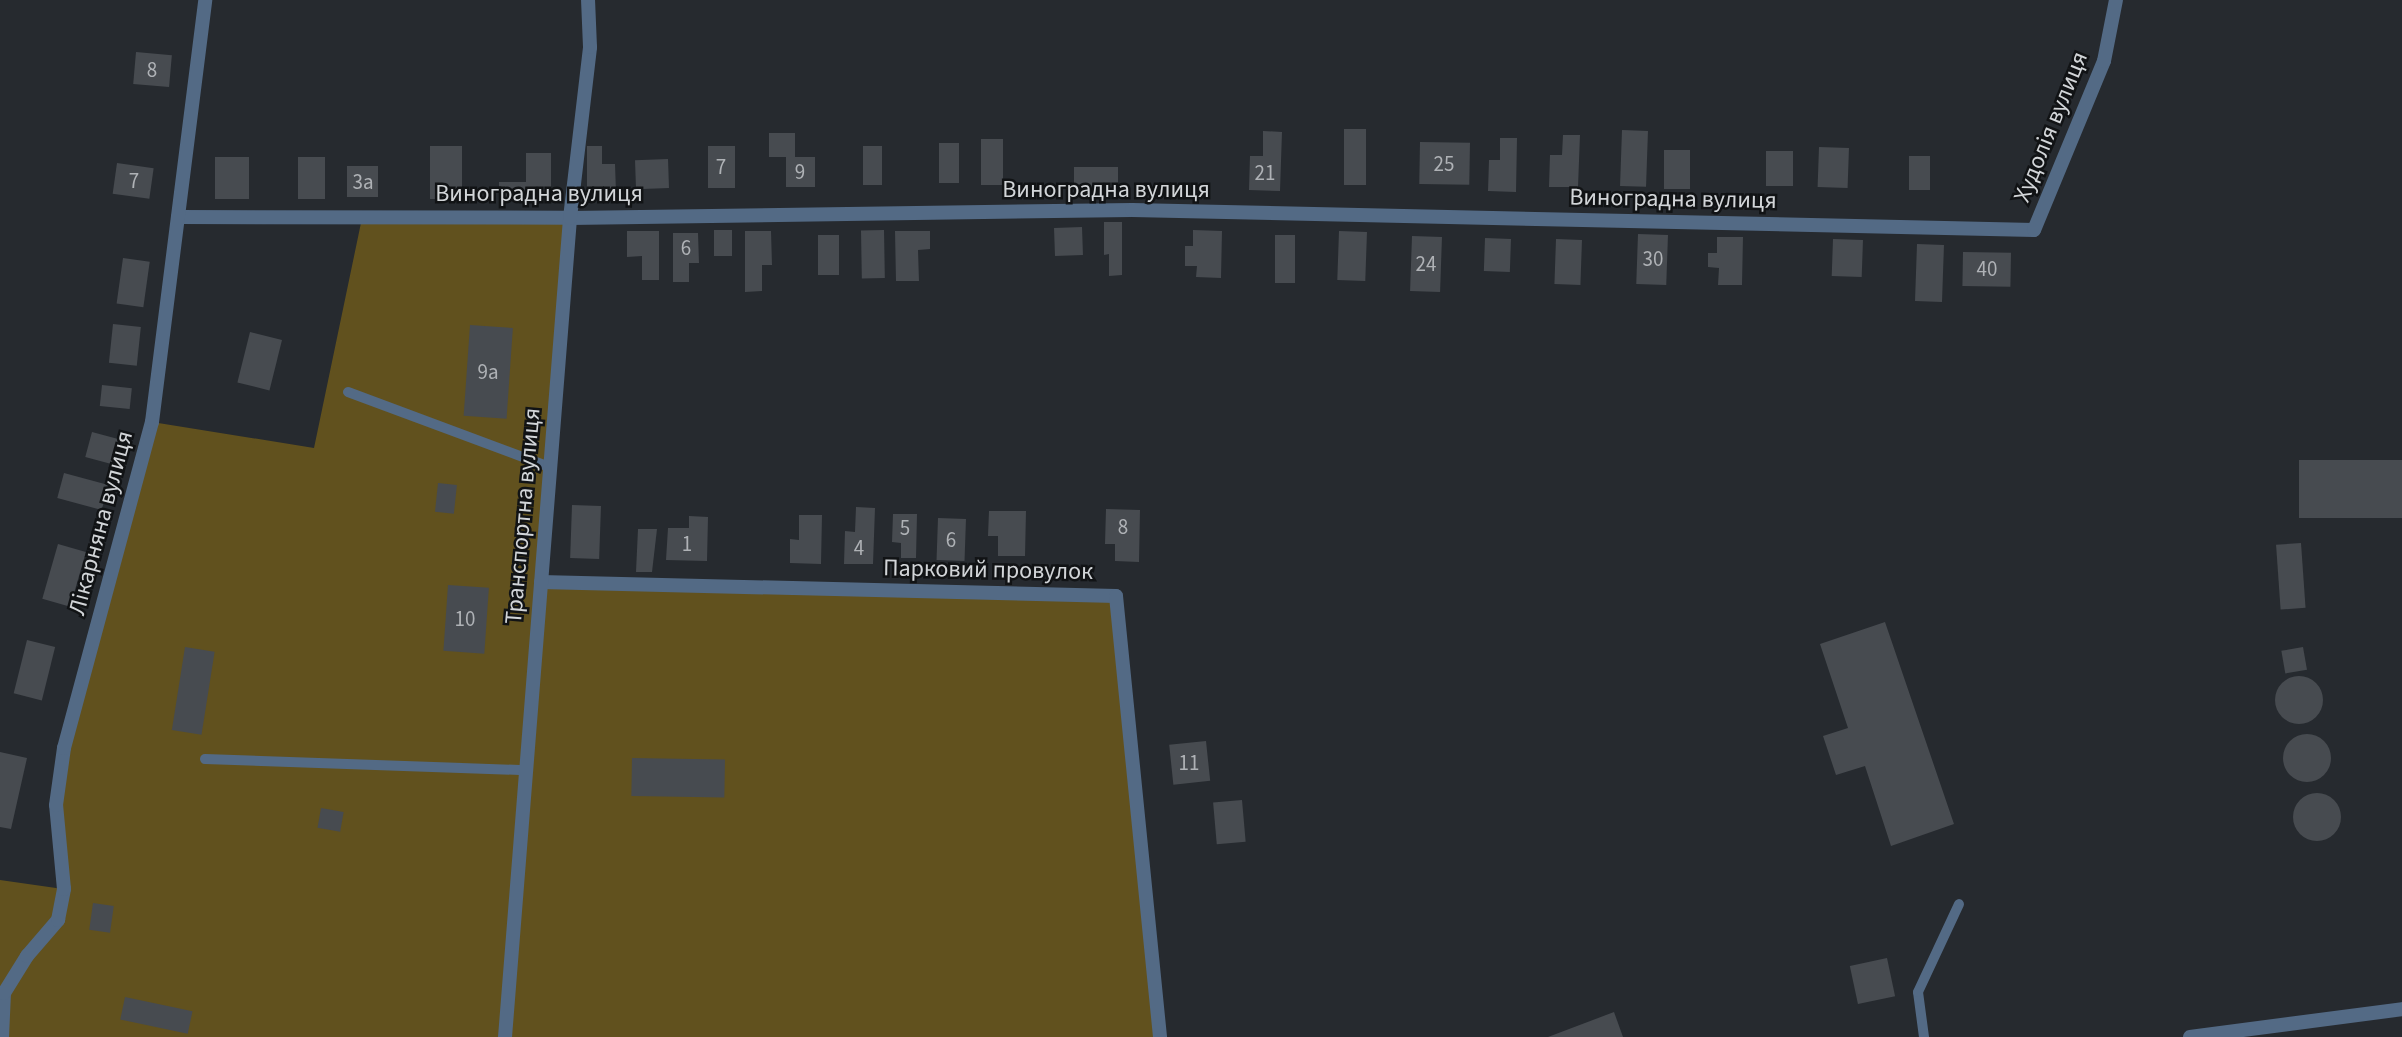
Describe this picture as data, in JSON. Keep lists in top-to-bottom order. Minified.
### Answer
{"streets":{"street":["Худолія вулиця","Виноградна вулиця","Транспортна вулиця","Лікарняна вулиця","Парковий провулок"]},"crossings":[["Худолія вулиця","Виноградна вулиця"],["Виноградна вулиця","Транспортна вулиця"],["Виноградна вулиця","Лікарняна вулиця"],["Транспортна вулиця","Парковий провулок"]],"house_numbers":["8","25","7","9","21","7","3а","6","30","24","40","9а","8","5","6","1","4","10","11"]}
